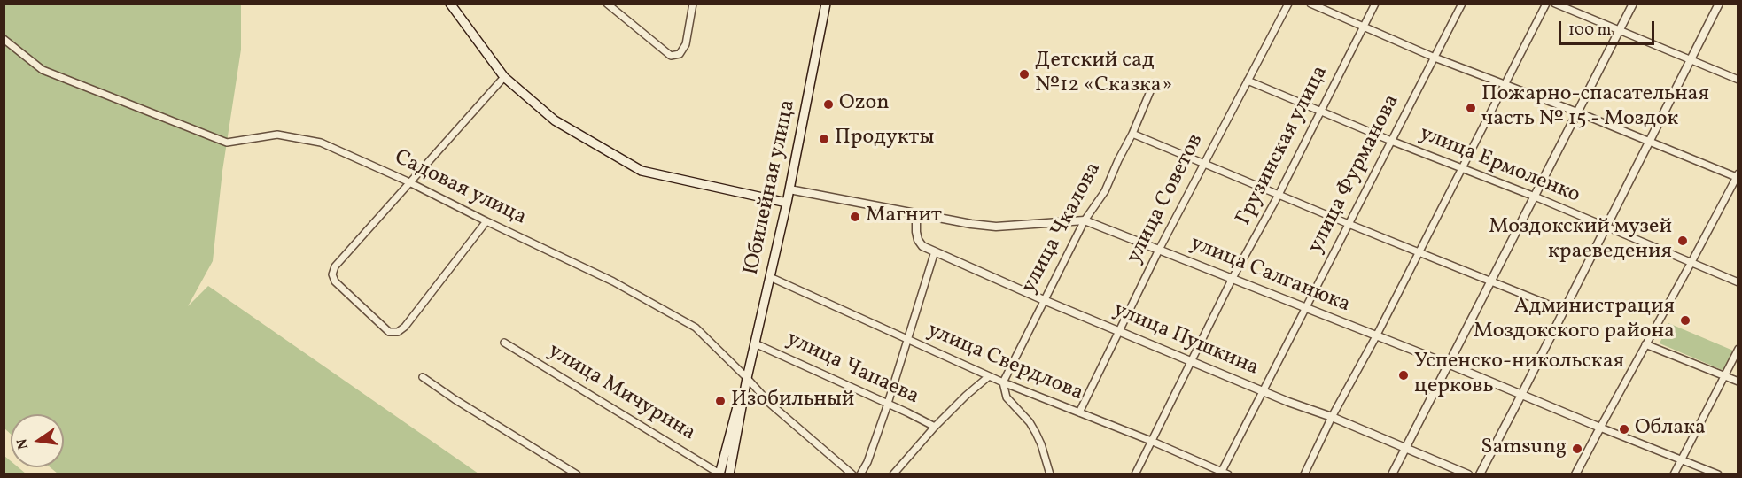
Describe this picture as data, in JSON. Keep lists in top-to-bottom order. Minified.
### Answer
{"streets":{"main road":["Юбилейная улица"],"street":["Грузинская улица","улица Ермоленко","улица Фурманова","Садовая улица","улица Советов","улица Чкалова","улица Салганюка","улица Пушкина","улица Свердлова","улица Чапаева","улица Мичурина"]},"crossings":[["Грузинская улица","улица Ермоленко"],["Грузинская улица","улица Салганюка"],["Грузинская улица","улица Пушкина"],["Грузинская улица","улица Свердлова"],["улица Ермоленко","улица Фурманова"],["улица Ермоленко","улица Советов"],["улица Фурманова","улица Салганюка"],["улица Фурманова","улица Пушкина"],["улица Фурманова","улица Свердлова"],["Юбилейная улица","Садовая улица"],["Юбилейная улица","улица Салганюка"],["Юбилейная улица","улица Свердлова"],["Юбилейная улица","улица Чапаева"],["Юбилейная улица","улица Мичурина"],["улица Советов","улица Салганюка"],["улица Советов","улица Пушкина"],["улица Советов","улица Свердлова"],["улица Чкалова","улица Салганюка"],["улица Чкалова","улица Пушкина"],["улица Чкалова","улица Свердлова"],["улица Салганюка","улица Пушкина"]],"places":["Детский сад №12 «Сказка»","Ozon","Пожарно-спасательная часть № 15 - Моздок","Продукты","Магнит","Моздокский музей краеведения","Администрация Моздокского района","Успенско-никольская церковь","Изобильный","Облака","Samsung"],"scale_bar":"100 m","north":"left"}
